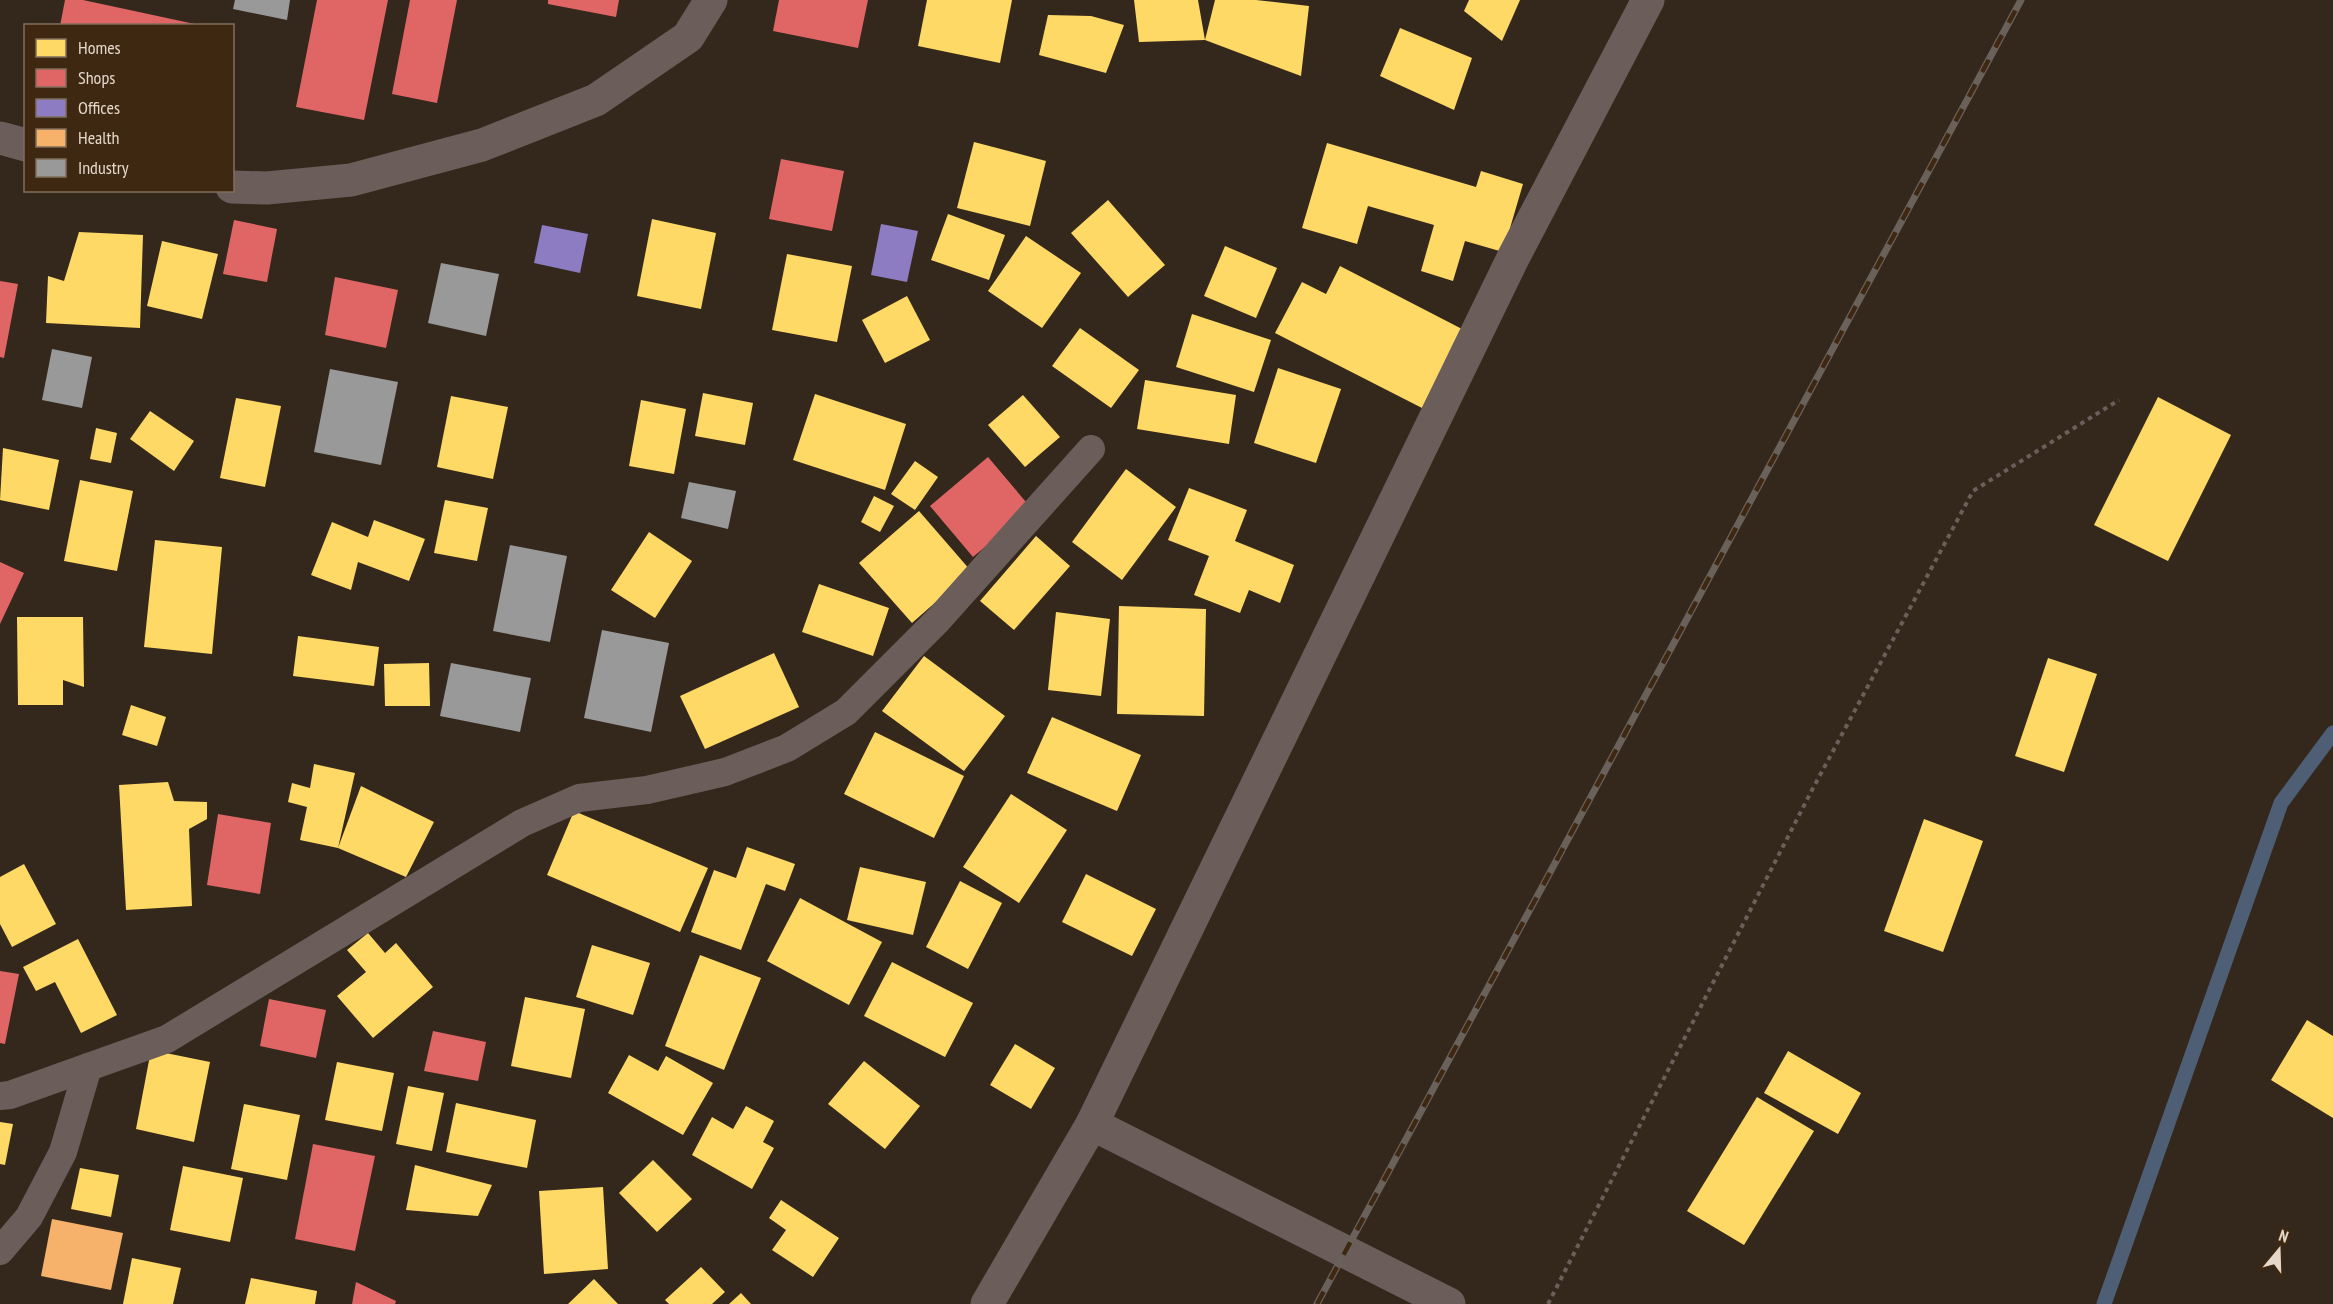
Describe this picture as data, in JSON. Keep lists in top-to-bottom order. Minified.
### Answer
{"legend":["Homes","Shops","Offices","Health","Industry"],"north":"top"}
